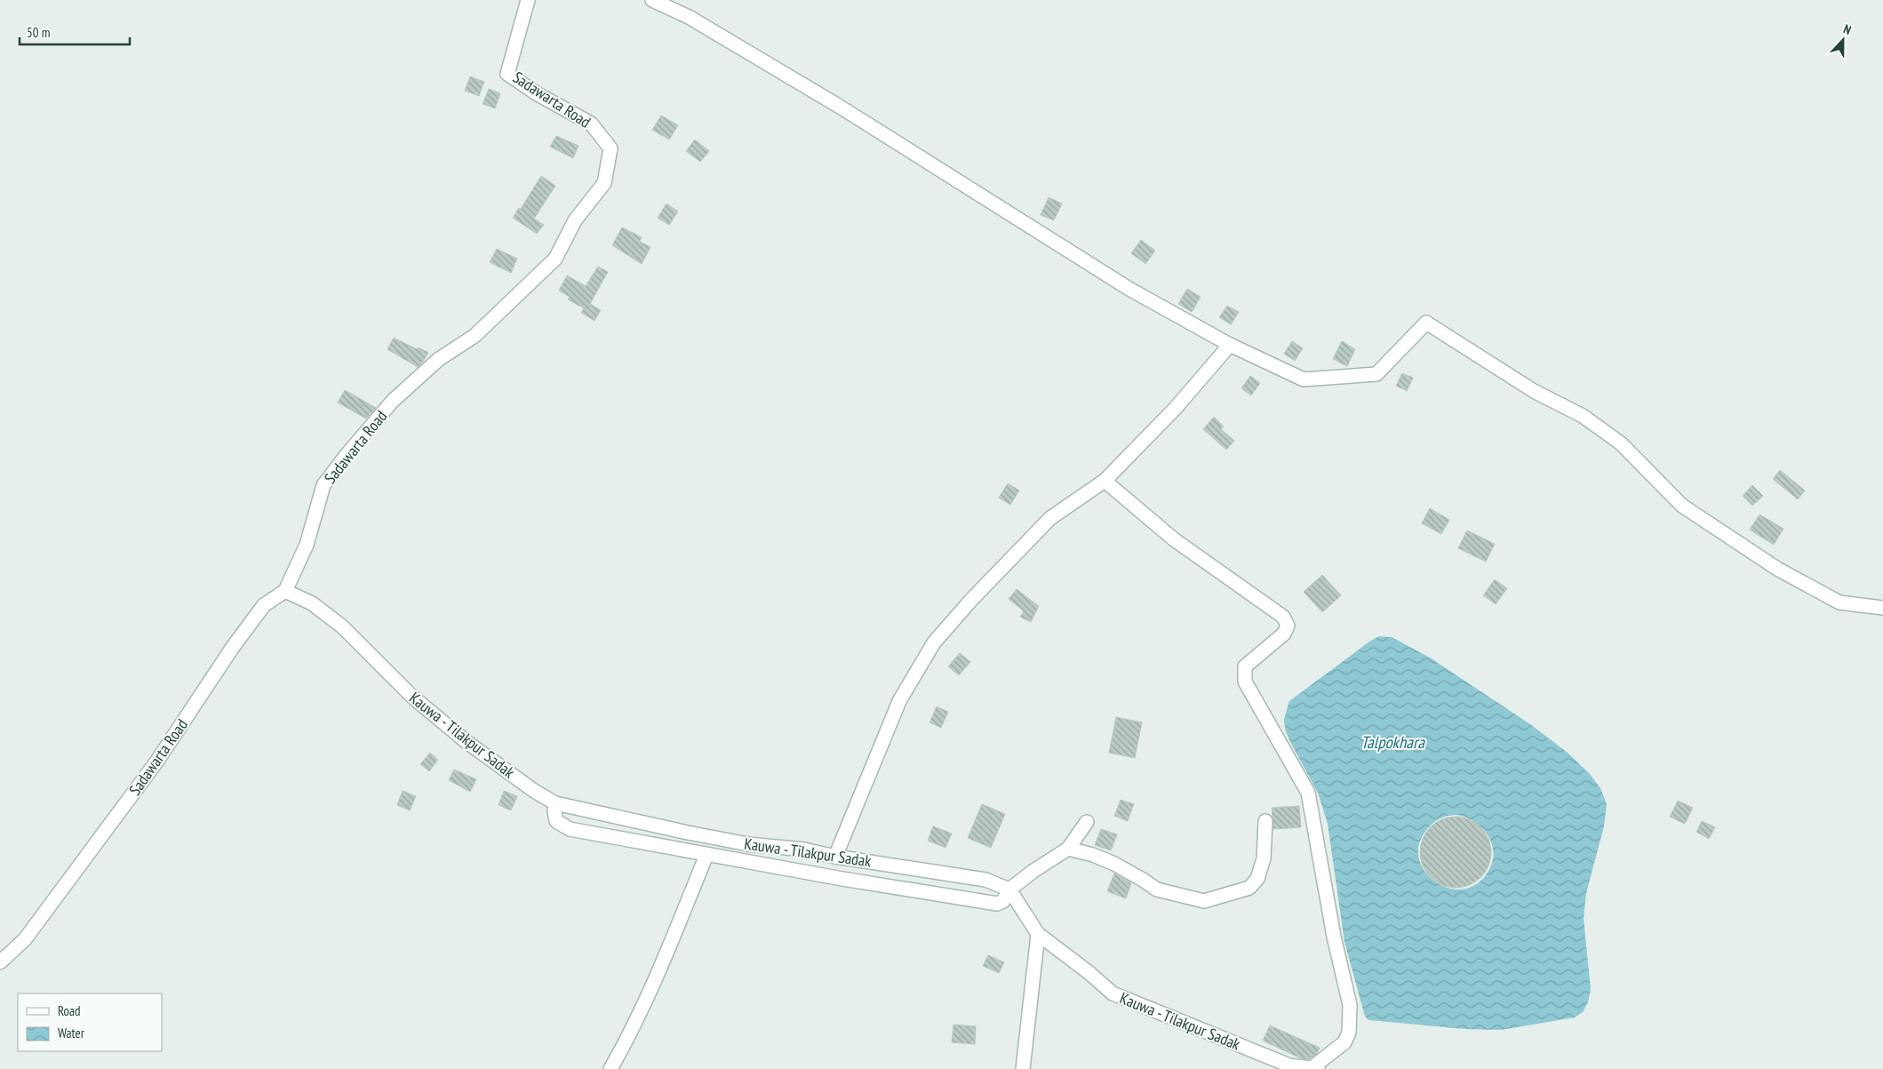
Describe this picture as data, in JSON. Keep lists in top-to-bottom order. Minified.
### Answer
{"streets":{"street":["Sadawarta Road","Kauwa - Tilakpur Sadak"]},"crossings":[["Sadawarta Road","Kauwa - Tilakpur Sadak"]],"water":["Talpokhara"],"legend":["Road","Water"],"scale_bar":"50 m","north":"top"}
